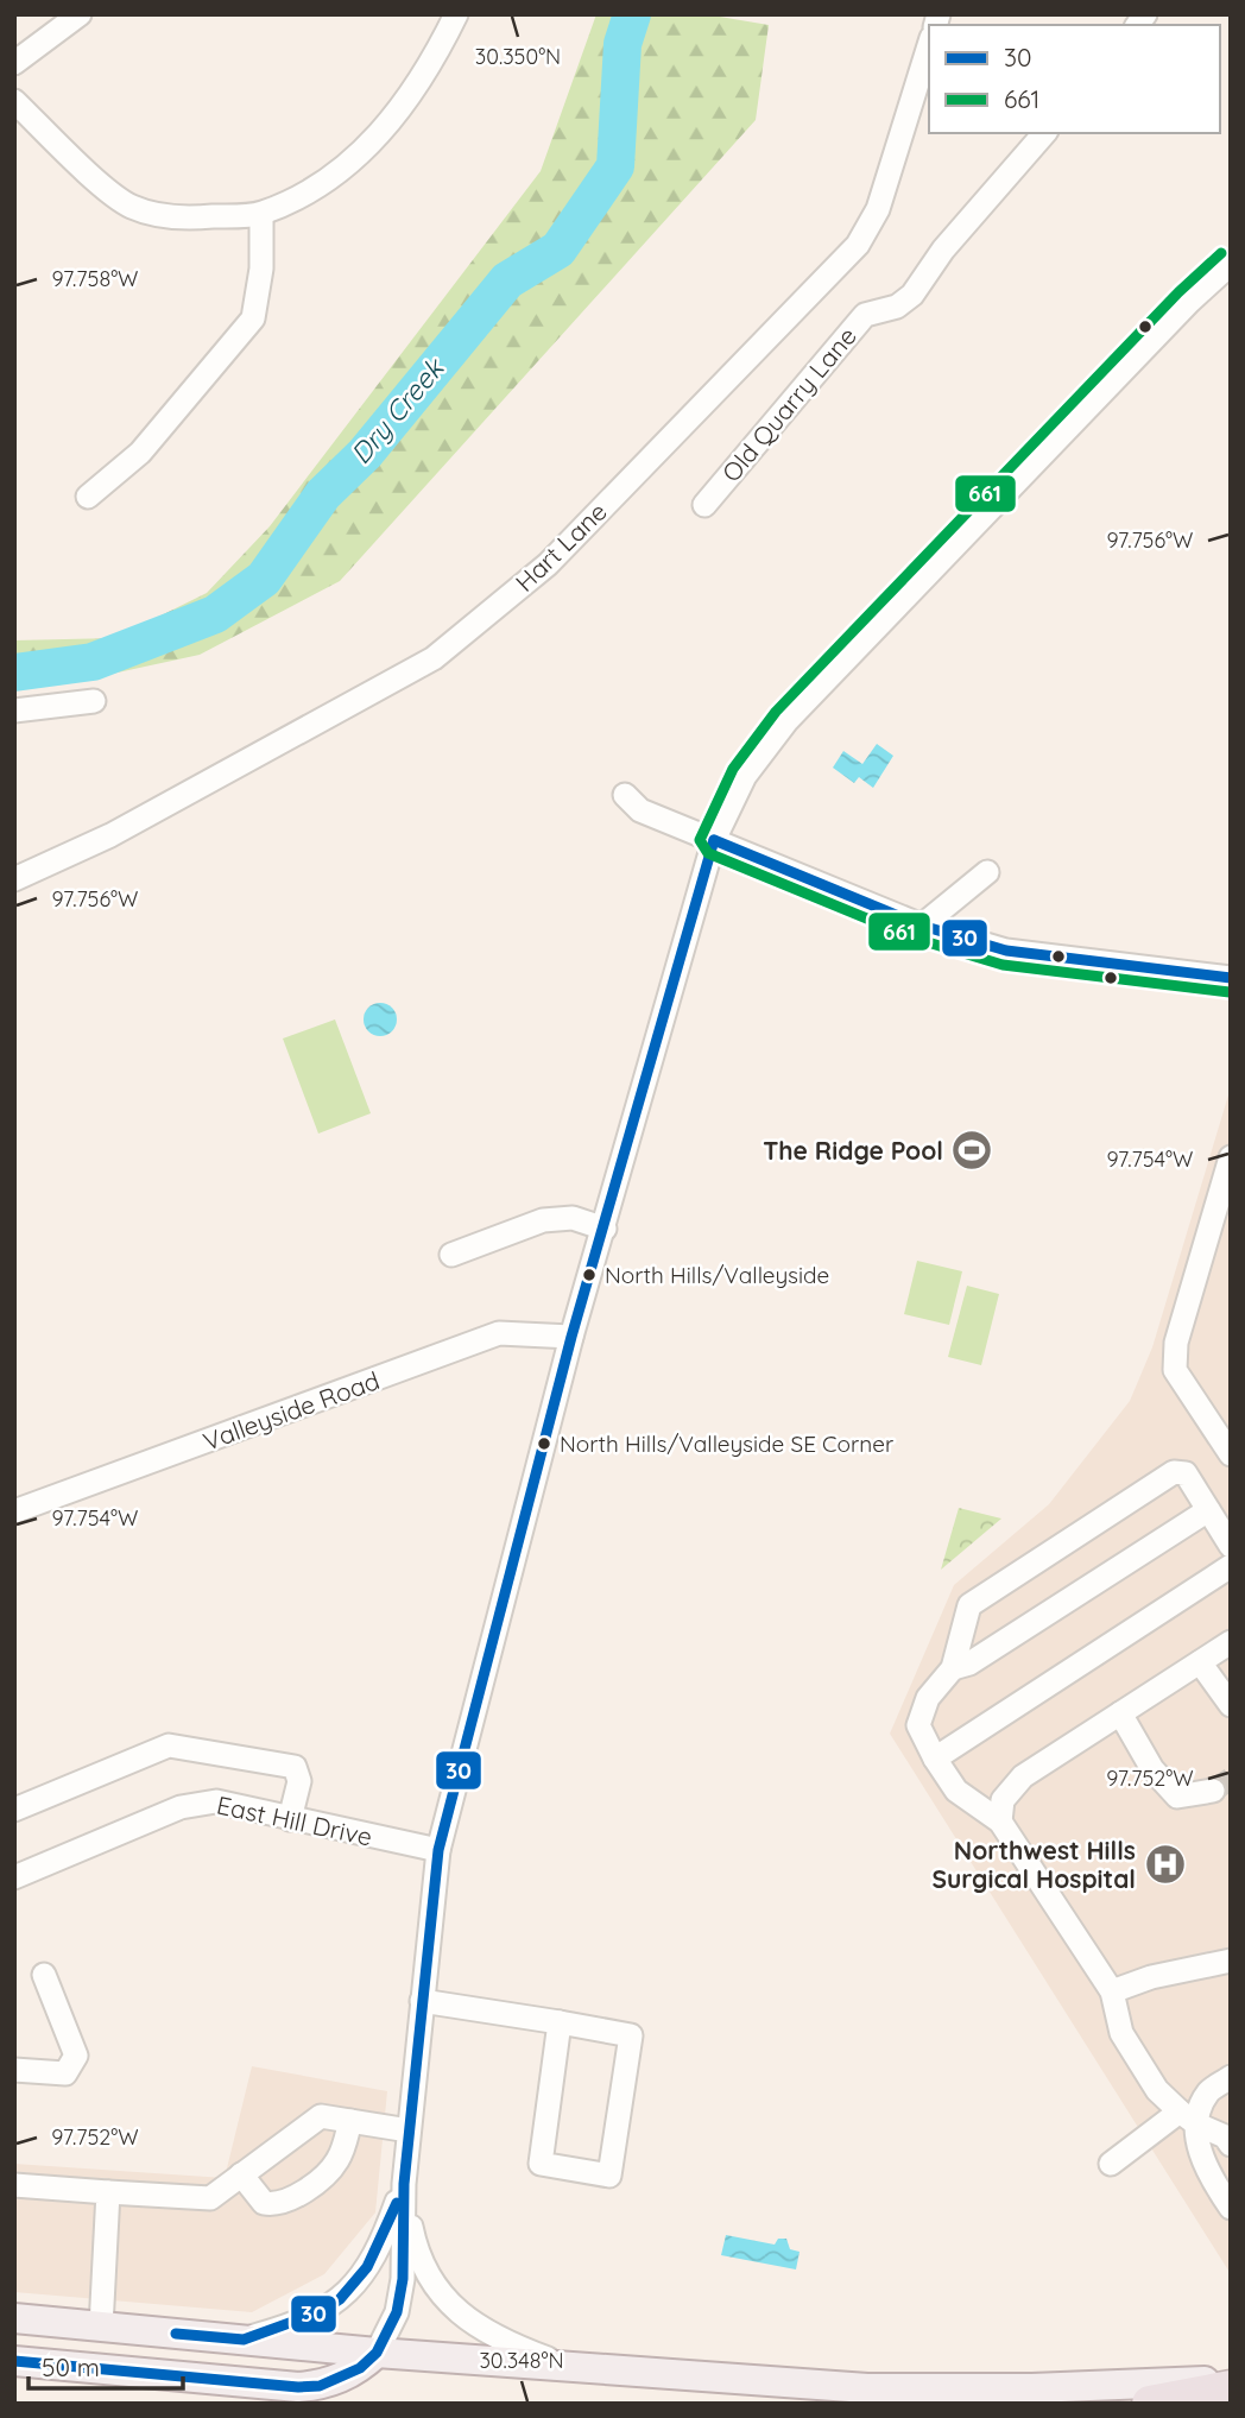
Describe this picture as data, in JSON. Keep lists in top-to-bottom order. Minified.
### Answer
{"streets":{"street":["Old Quarry Lane","Hart Lane","Valleyside Road","East Hill Drive"]},"water":["Dry Creek"],"places":{"sports":["The Ridge Pool"],"other":["North Hills/Valleyside","North Hills/Valleyside SE Corner"],"hospital":["Northwest Hills Surgical Hospital"]},"lines":["transit line 661","transit line 30"],"legend":["30","661"],"scale_bar":"50 m","coordinates":["30.350°N","97.758°W","97.756°W","97.754°W","97.752°W","30.348°N"]}
